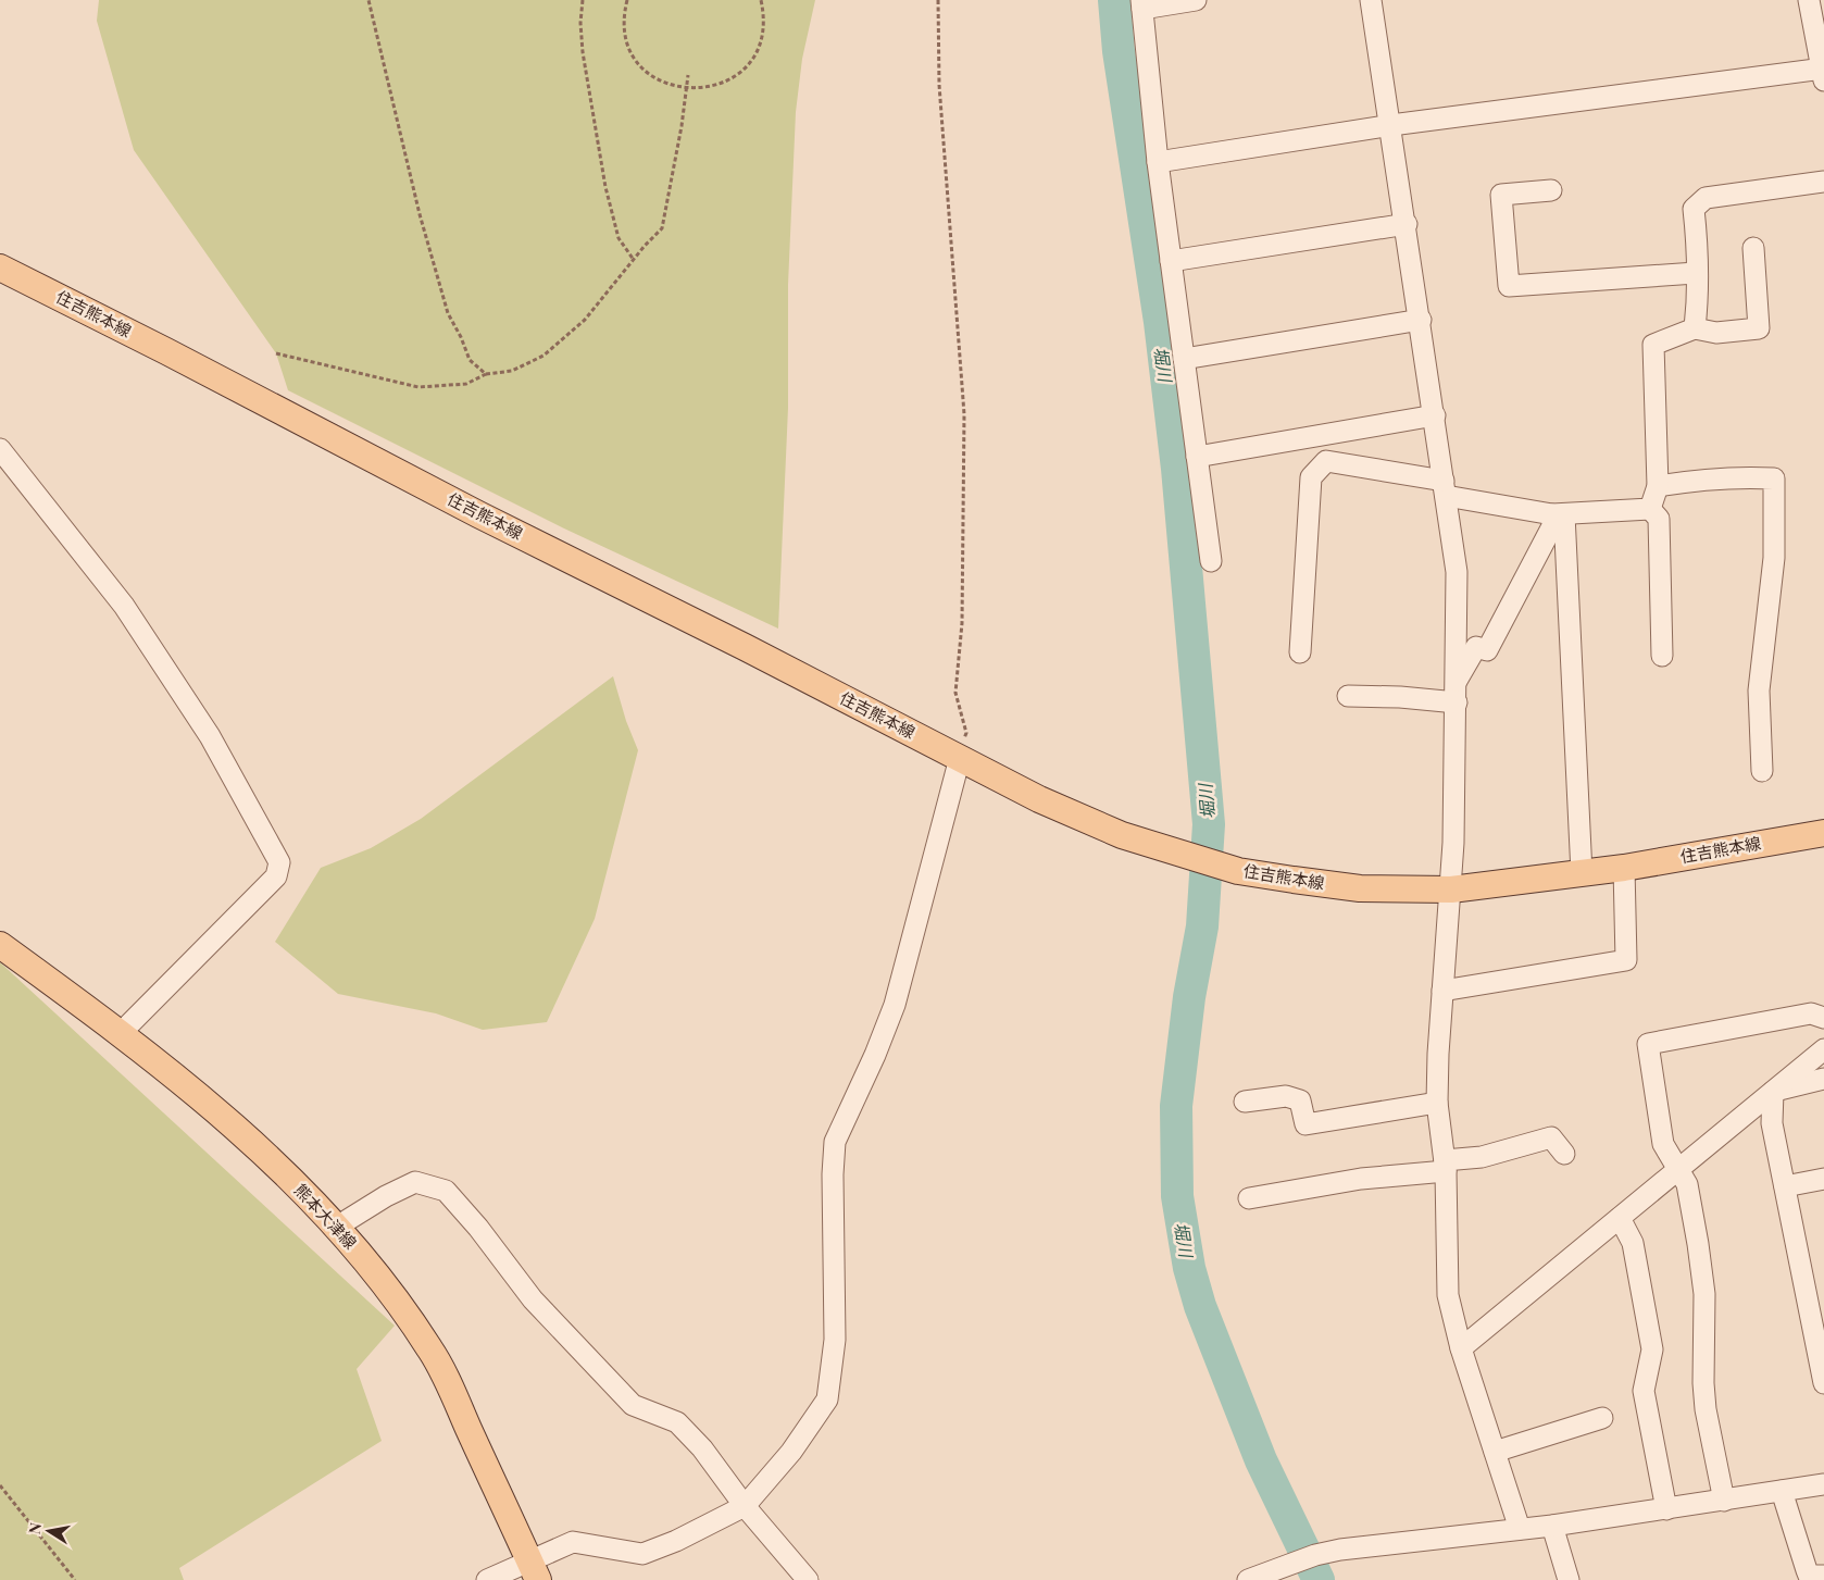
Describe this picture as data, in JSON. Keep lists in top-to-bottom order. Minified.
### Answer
{"streets":{"main road":["住吉熊本線","熊本大津線"]},"water":["堀川"],"north":"left"}
